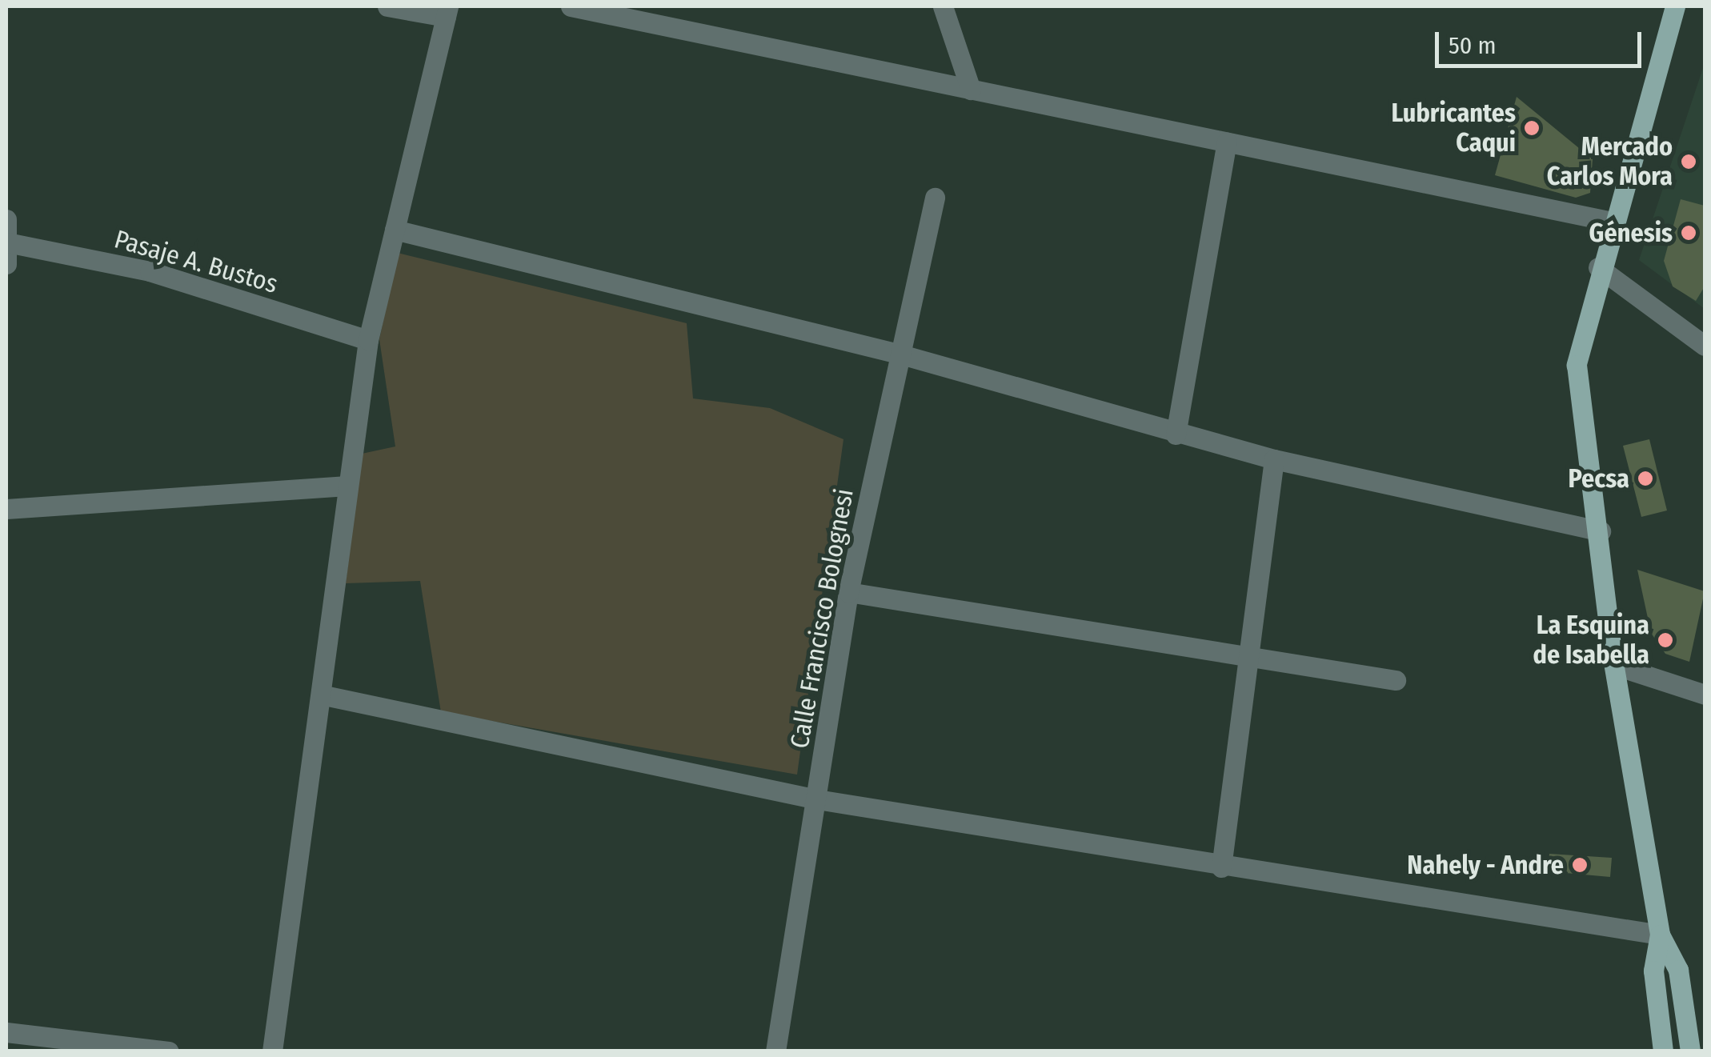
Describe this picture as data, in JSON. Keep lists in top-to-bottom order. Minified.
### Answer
{"streets":{"street":["Pasaje A. Bustos","Calle Francisco Bolognesi"]},"places":["Lubricantes Caqui","Mercado Carlos Mora","Génesis","Pecsa","La Esquina de Isabella","Nahely - Andre"],"scale_bar":"50 m"}
